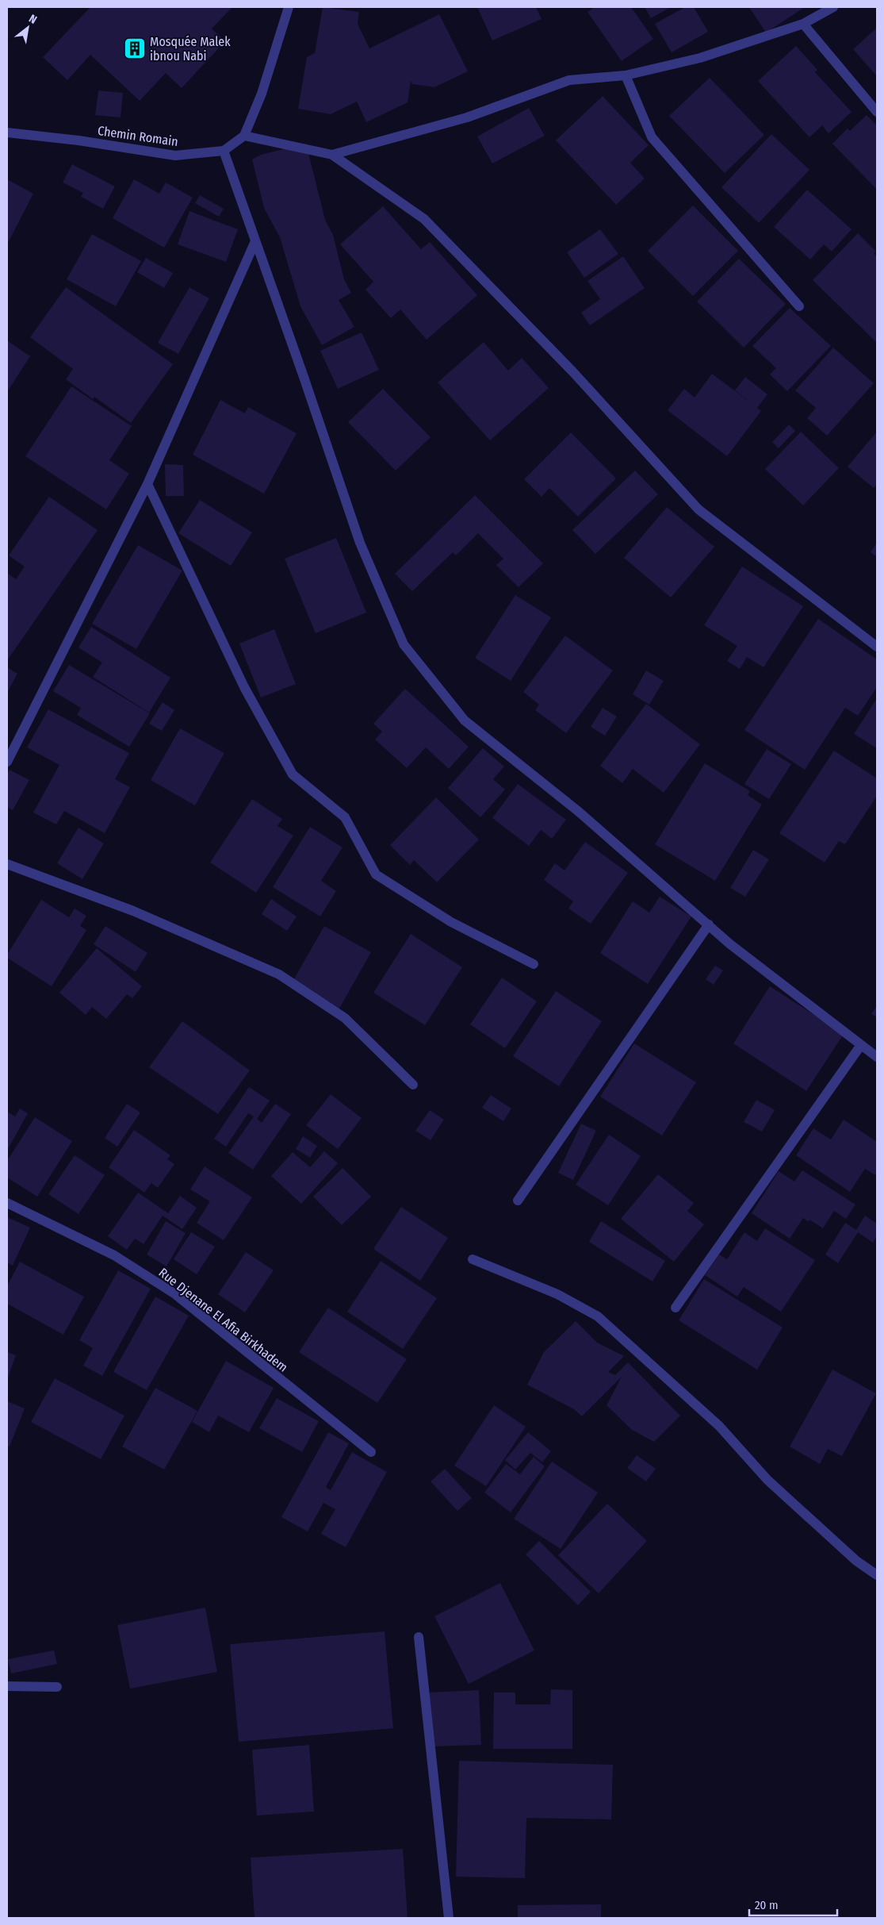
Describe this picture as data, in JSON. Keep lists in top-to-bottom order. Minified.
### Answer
{"streets":{"street":["Chemin Romain","Rue Djenane El Afia Birkhadem"]},"places":{"building":["Mosquée Malek ibnou Nabi"]},"scale_bar":"20 m","north":"top right"}
